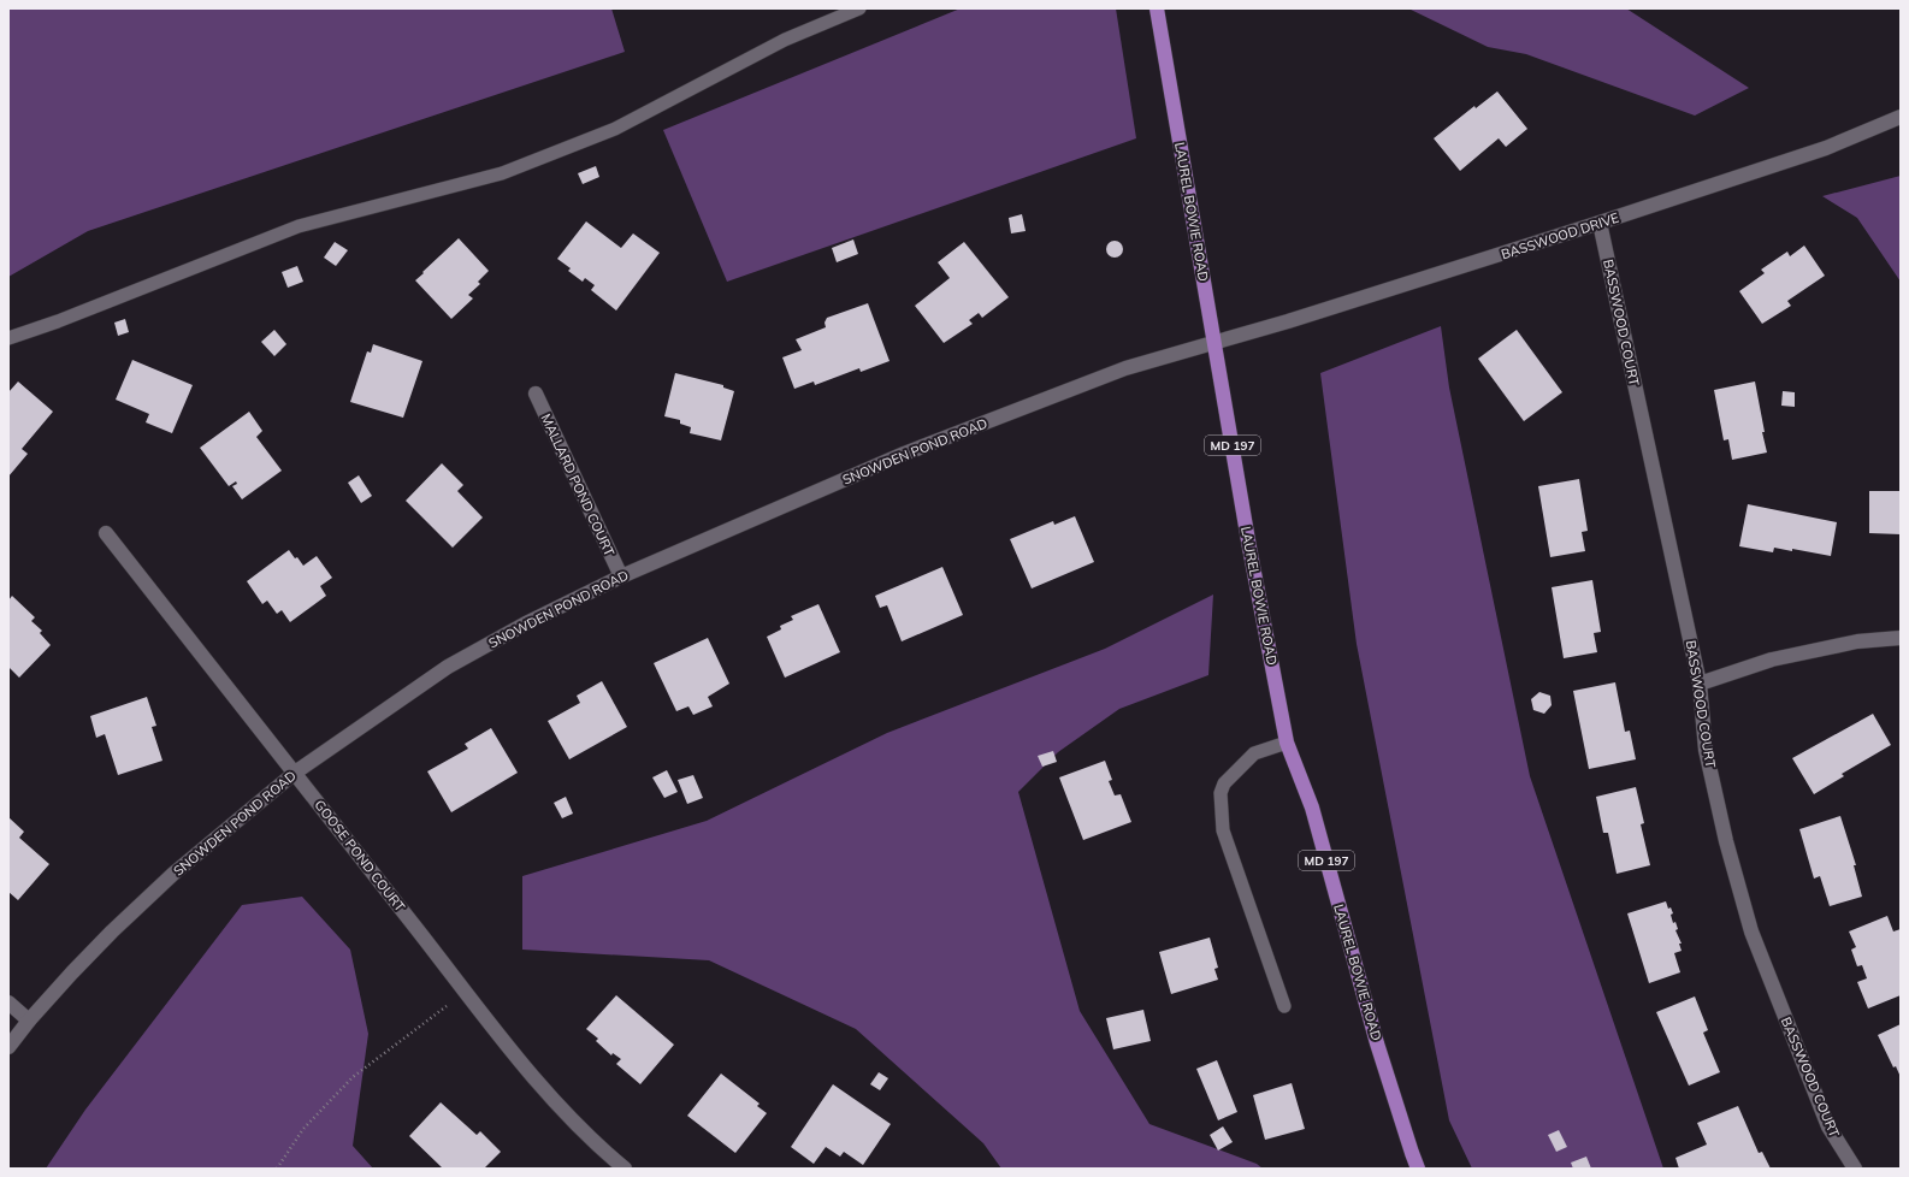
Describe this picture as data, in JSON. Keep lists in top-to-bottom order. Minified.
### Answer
{"streets":{"main road":["LAUREL BOWIE ROAD","MD 197"],"street":["BASSWOOD DRIVE","BASSWOOD COURT","SNOWDEN POND ROAD","MALLARD POND COURT","GOOSE POND COURT"]},"crossings":[["LAUREL BOWIE ROAD","BASSWOOD DRIVE"],["LAUREL BOWIE ROAD","SNOWDEN POND ROAD"],["BASSWOOD DRIVE","BASSWOOD COURT"],["BASSWOOD DRIVE","SNOWDEN POND ROAD"],["SNOWDEN POND ROAD","MALLARD POND COURT"],["SNOWDEN POND ROAD","GOOSE POND COURT"]]}
